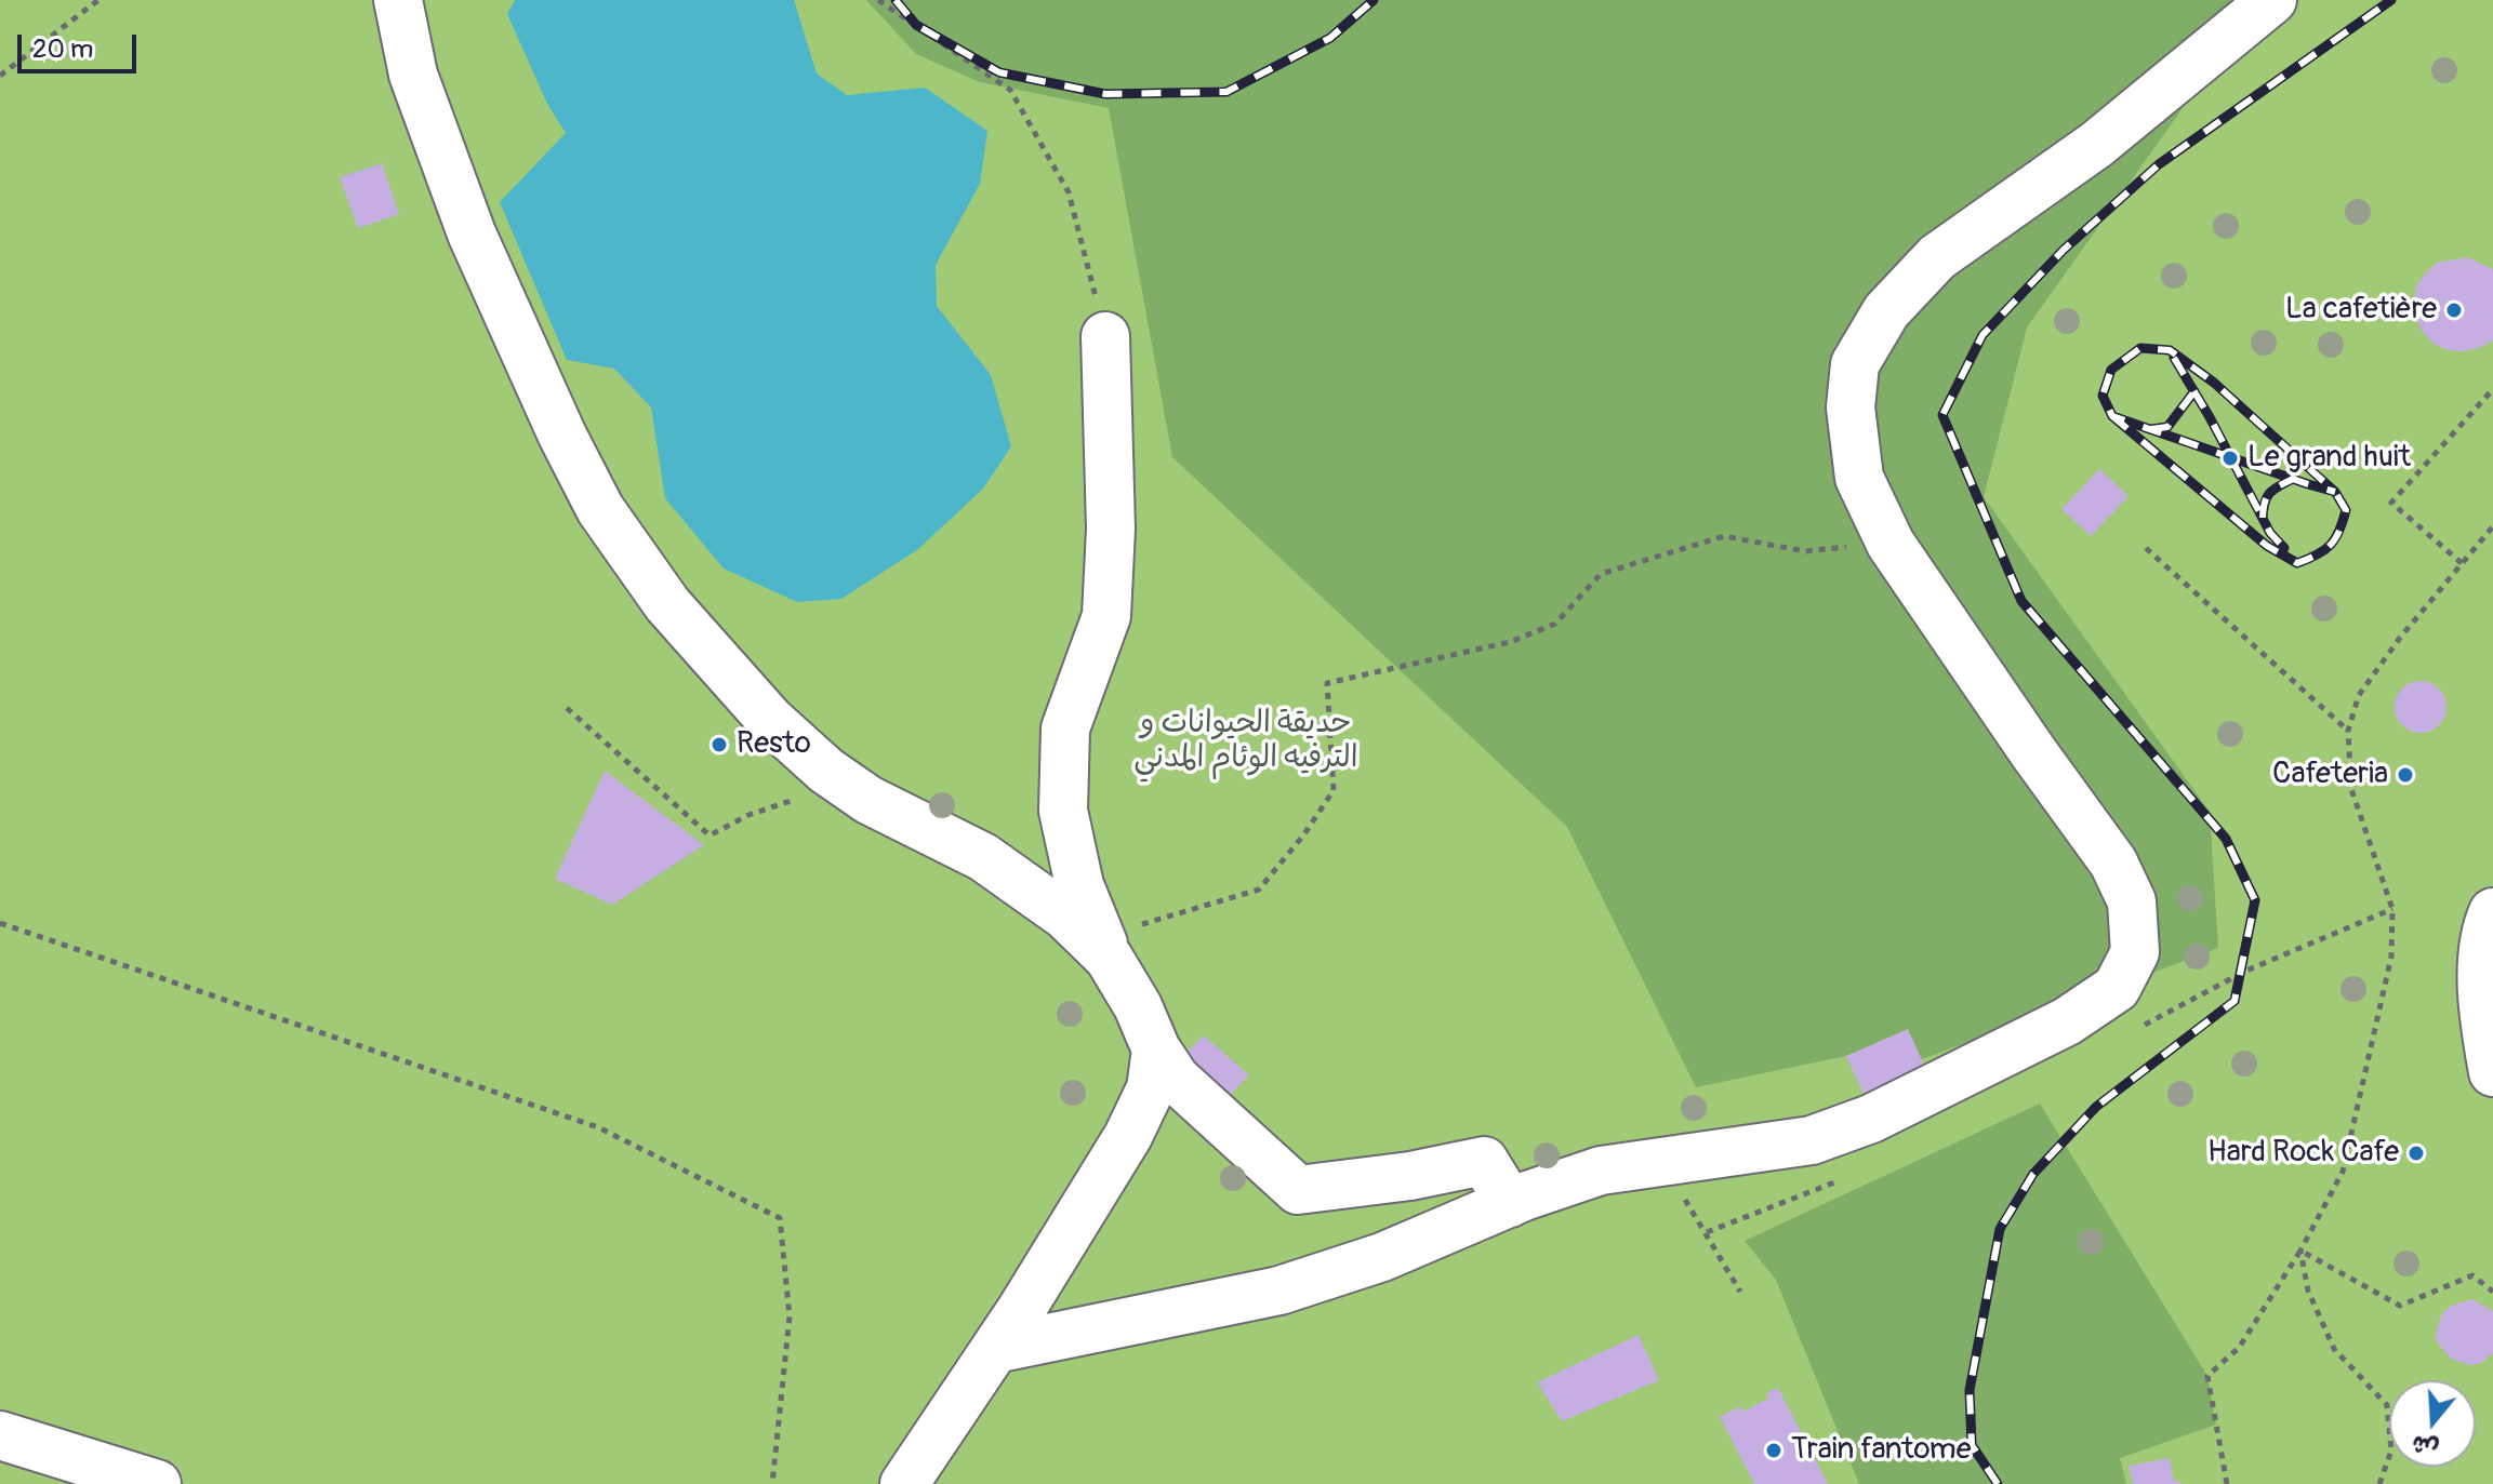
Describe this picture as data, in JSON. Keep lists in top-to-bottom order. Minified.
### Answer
{"parks":["حديقة الحيوانات و الترفيه الوئام المدني"],"places":["La cafetière","Le grand huit","Resto","Cafeteria","Hard Rock Cafe","Train fantome"],"scale_bar":"20 m","north":"bottom"}
